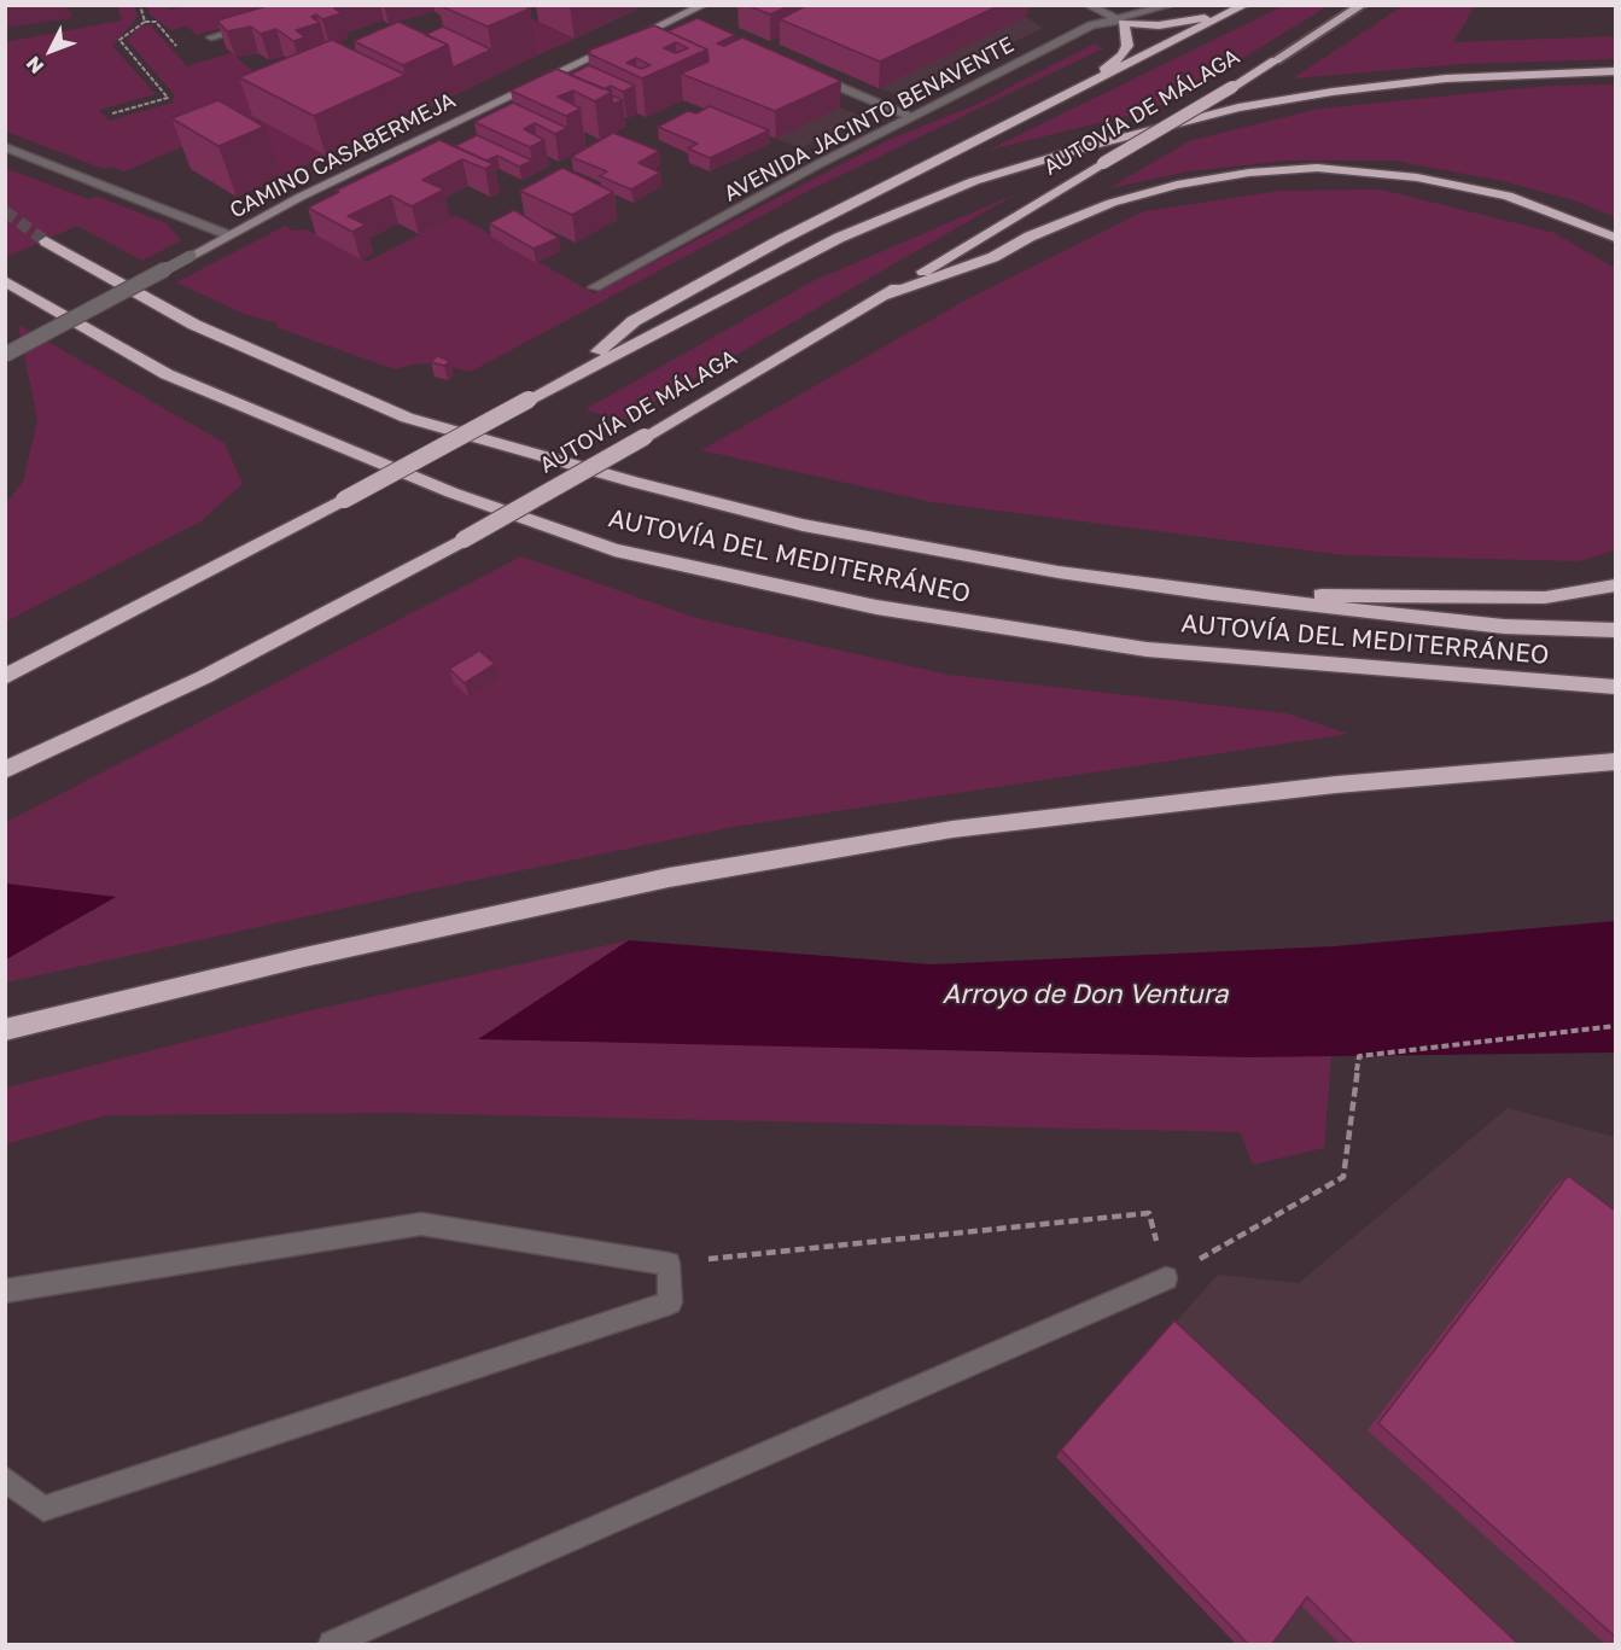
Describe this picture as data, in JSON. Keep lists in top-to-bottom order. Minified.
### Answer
{"streets":{"highway":["AUTOVÍA DE MÁLAGA","AUTOVÍA DEL MEDITERRÁNEO"],"main road":["CAMINO CASABERMEJA"],"street":["AVENIDA JACINTO BENAVENTE"]},"water":["Arroyo de Don Ventura"],"north":"bottom left"}
